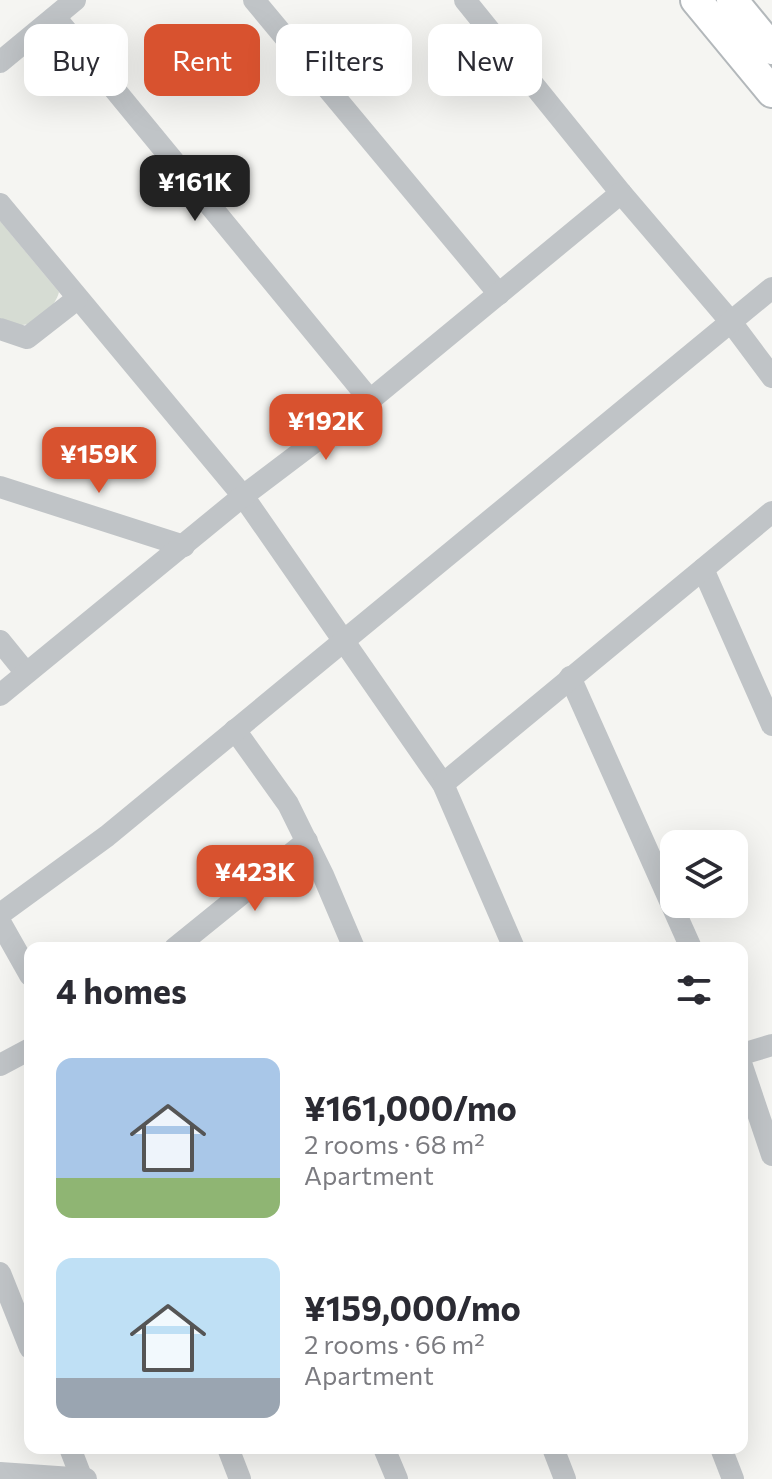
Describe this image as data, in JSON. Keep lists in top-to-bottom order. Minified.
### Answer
{"page":{"chip":["Buy","Rent","Filters","New"],"price":["¥161K","¥192K","¥159K","¥423K"],"heading":"4 homes","list":[{"name":"¥161,000/mo","note":"2 rooms · 68 m² · Apartment"},{"name":"¥159,000/mo","note":"2 rooms · 66 m² · Apartment"}]}}
